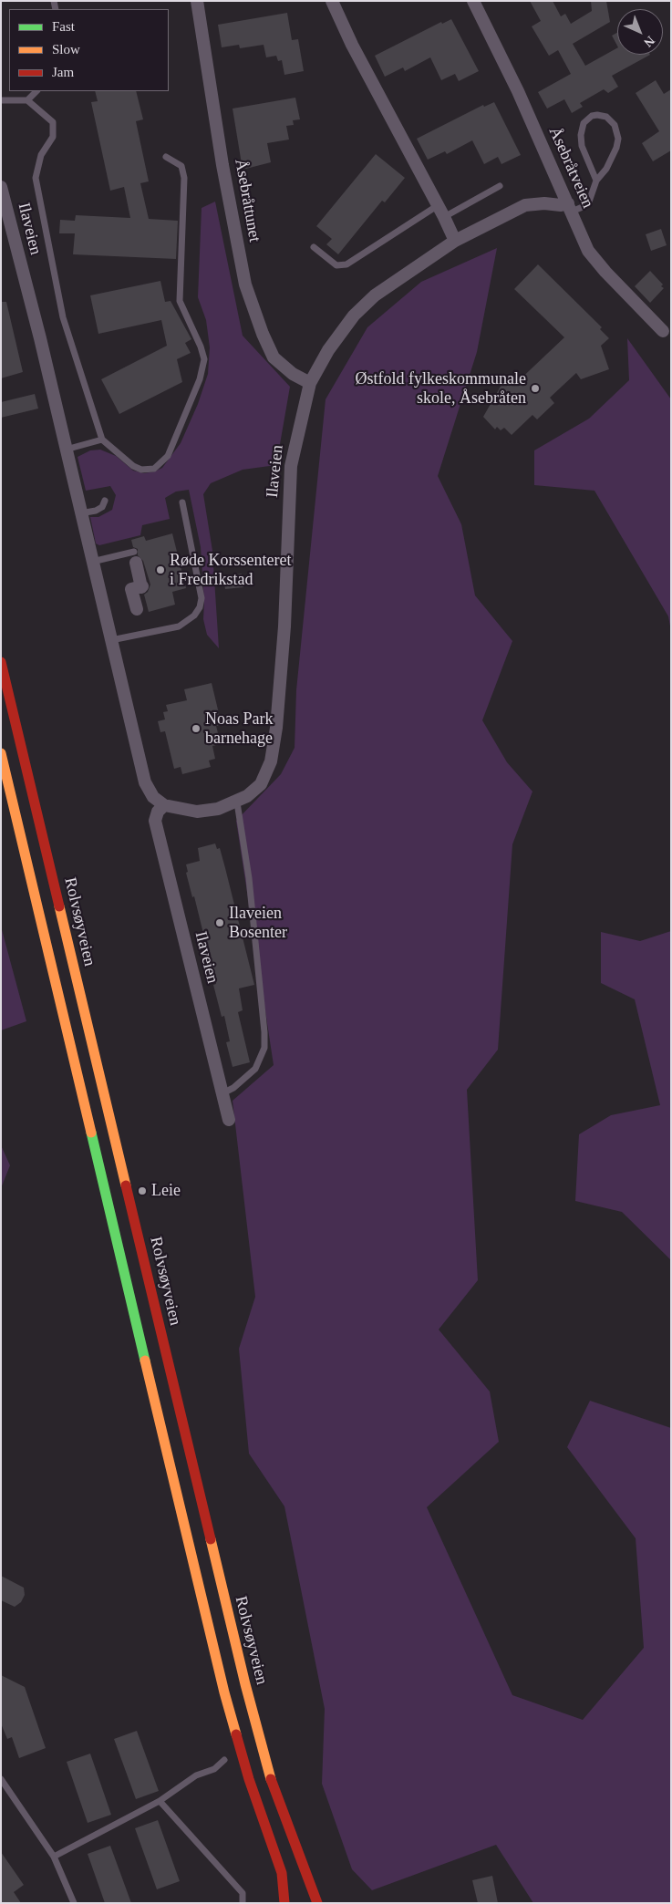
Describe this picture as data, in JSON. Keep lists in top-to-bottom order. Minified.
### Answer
{"streets":{"main road":["Rolvsøyveien"],"street":["Åsebråtveien","Åsebråttunet","Ilaveien"]},"crossings":[["Åsebråtveien","Ilaveien"],["Åsebråttunet","Ilaveien"]],"places":["Østfold fylkeskommunale skole, Åsebråten","Røde Korssenteret i Fredrikstad","Noas Park barnehage","Ilaveien Bosenter","Leie"],"legend":["Fast","Slow","Jam"],"north":"bottom right"}
